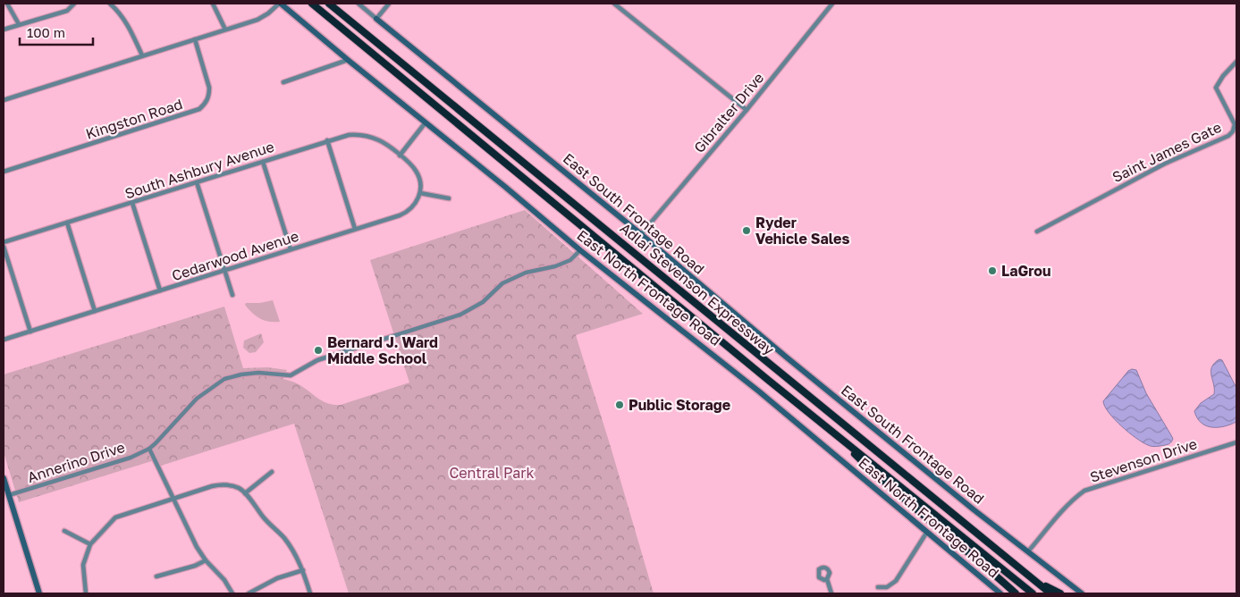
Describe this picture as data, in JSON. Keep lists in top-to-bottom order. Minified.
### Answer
{"streets":{"highway":["Adlai Stevenson Expressway"],"street":["Gibralter Drive","Kingston Road","Saint James Gate","South Ashbury Avenue","East South Frontage Road","Cedarwood Avenue","East North Frontage Road","Stevenson Drive","Annerino Drive"]},"crossings":[["Gibralter Drive","East South Frontage Road"],["East South Frontage Road","Stevenson Drive"],["East North Frontage Road","Annerino Drive"]],"parks":["Central Park"],"places":["Ryder Vehicle Sales","LaGrou","Bernard J. Ward Middle School","Public Storage"],"scale_bar":"100 m"}
